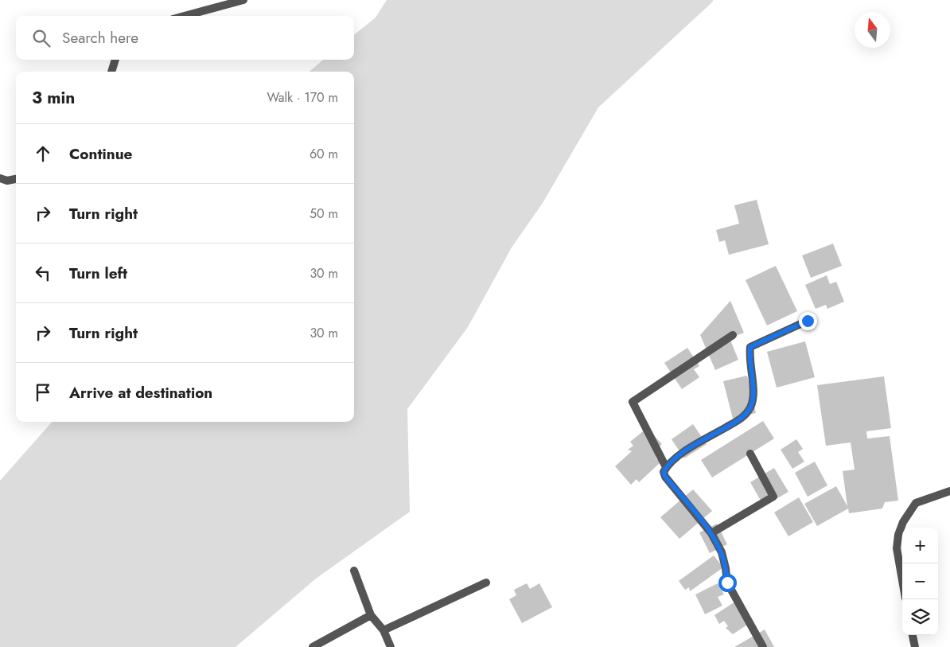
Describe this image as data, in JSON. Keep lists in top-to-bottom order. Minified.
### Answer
{"north":"top","page":{"search":"Search here","heading":["3 min","Walk · 170 m"],"list":[["Continue","60 m"],["Turn right","50 m"],["Turn left","30 m"],["Turn right","30 m"],"Arrive at destination"],"map_buttons":["+","−"]}}
